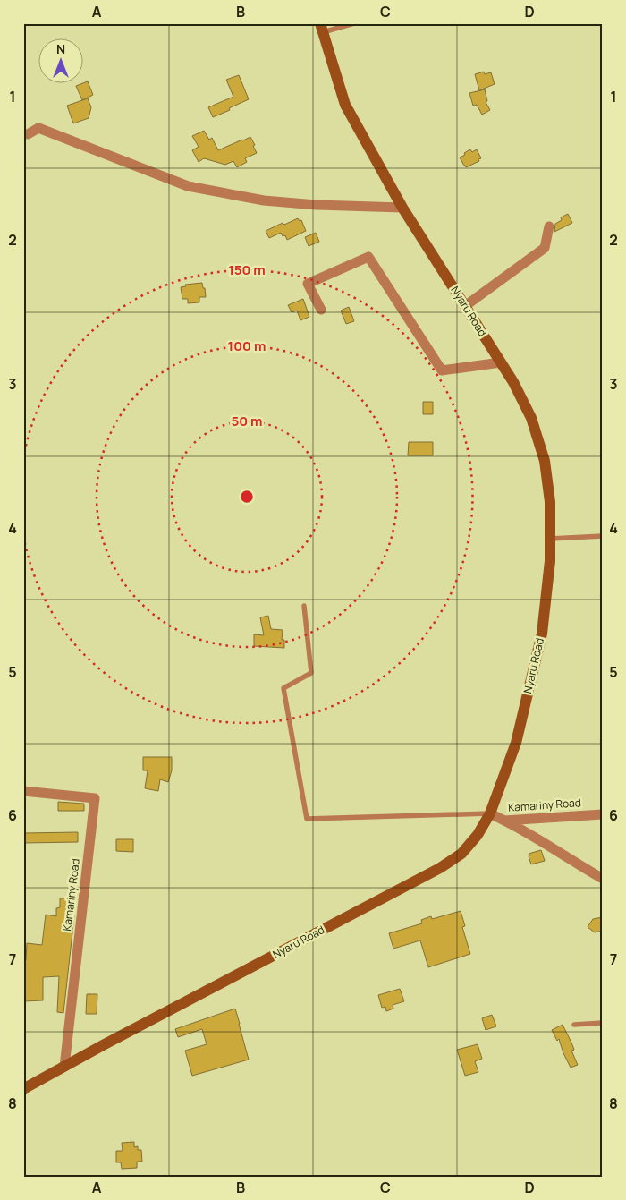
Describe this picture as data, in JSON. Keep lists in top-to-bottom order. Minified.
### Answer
{"streets":{"main road":["Nyaru Road"],"street":["Kamariny Road"]},"crossings":[["Nyaru Road","Kamariny Road"]],"north":"top","grid":{"columns":["A","B","C","D"],"rows":["1","2","3","4","5","6","7","8"]},"rings":["150 m","100 m","50 m"]}
